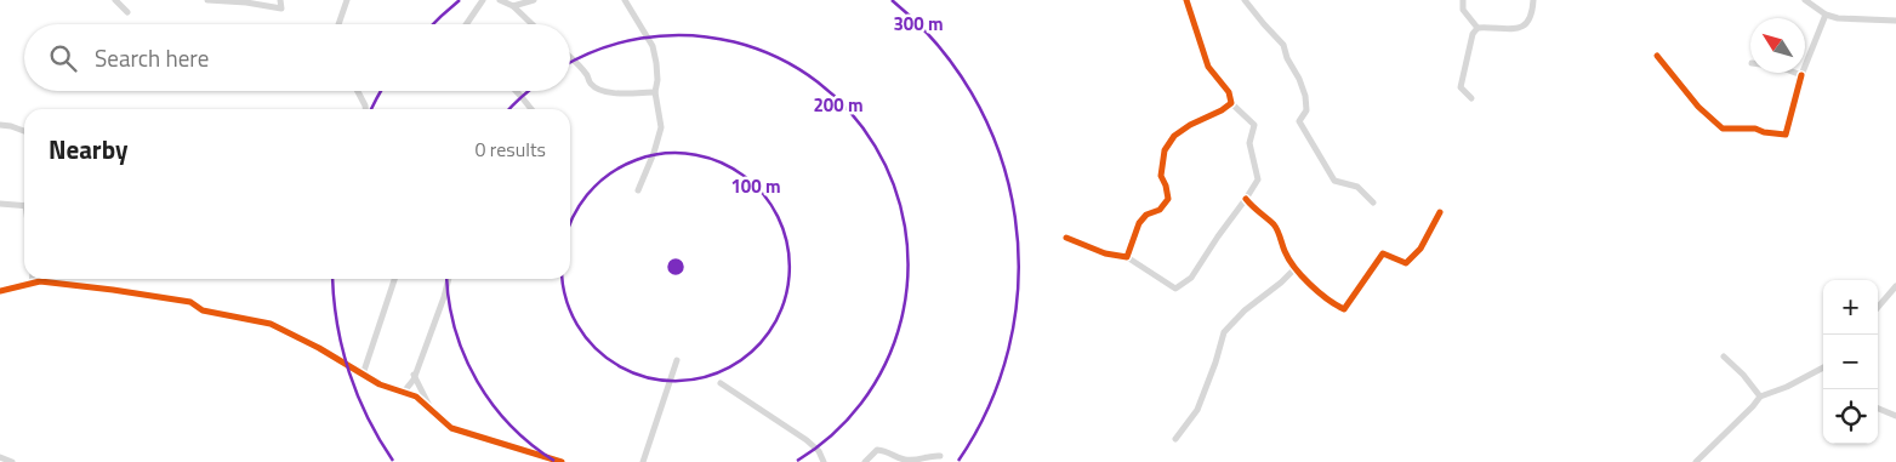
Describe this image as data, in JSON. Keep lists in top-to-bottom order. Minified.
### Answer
{"north":"top left","page":{"search":"Search here","heading":["Nearby","0 results"],"map_buttons":["+","−"]},"rings":["300 m","200 m","100 m"]}
